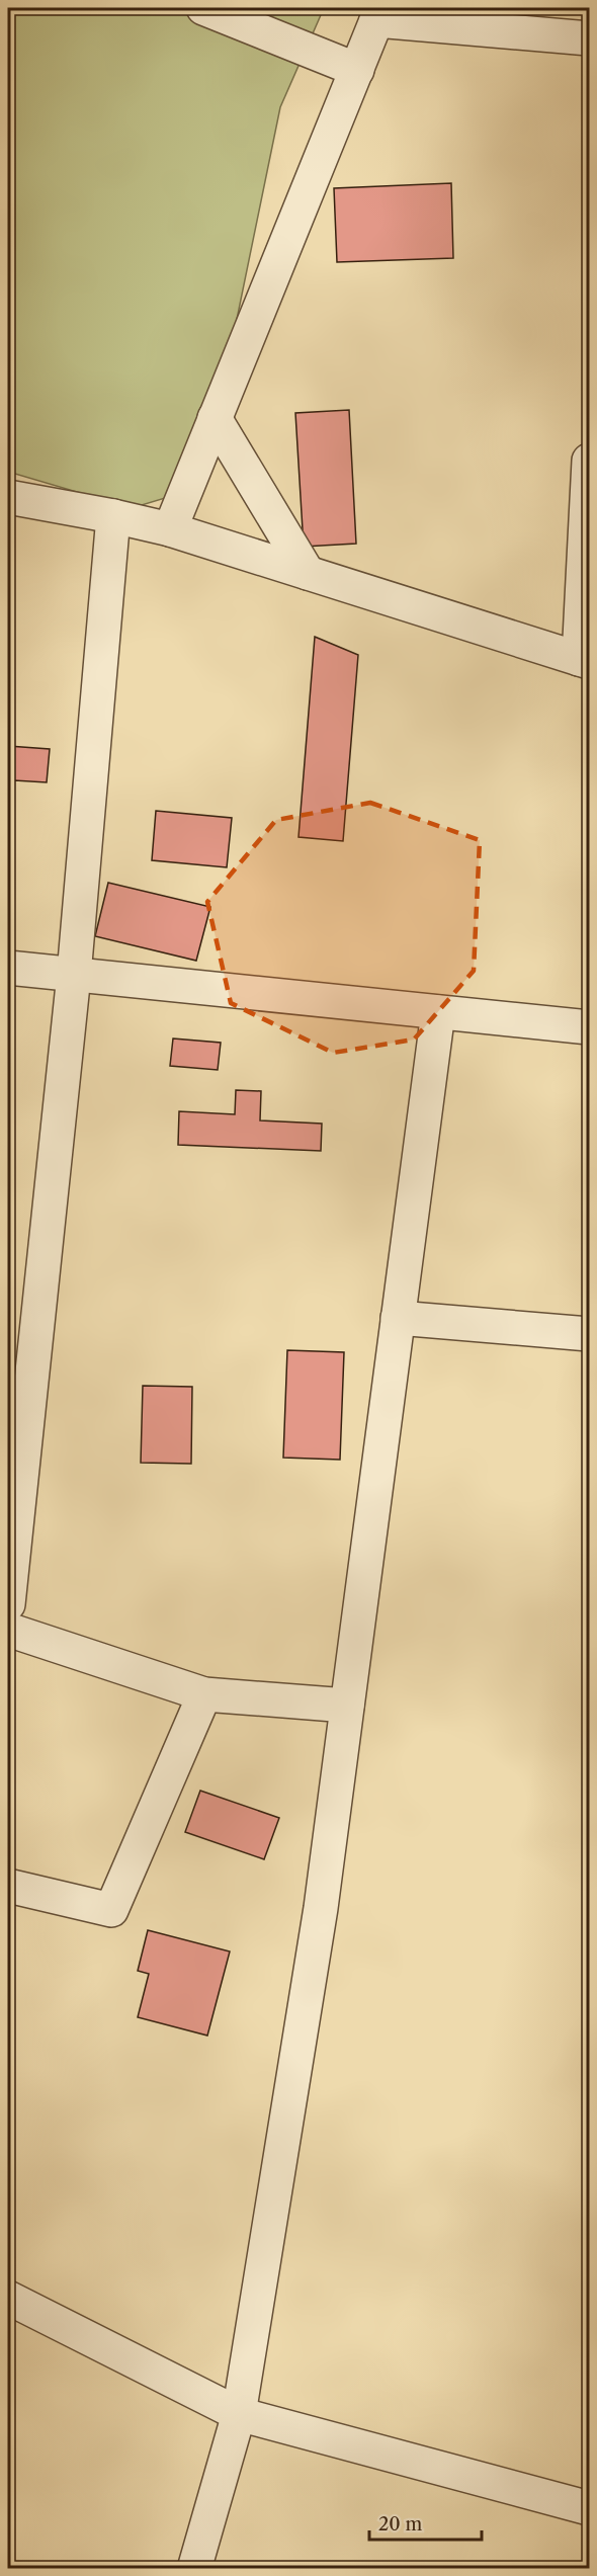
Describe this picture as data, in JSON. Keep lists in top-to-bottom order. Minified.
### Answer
{"scale_bar":"20 m"}
